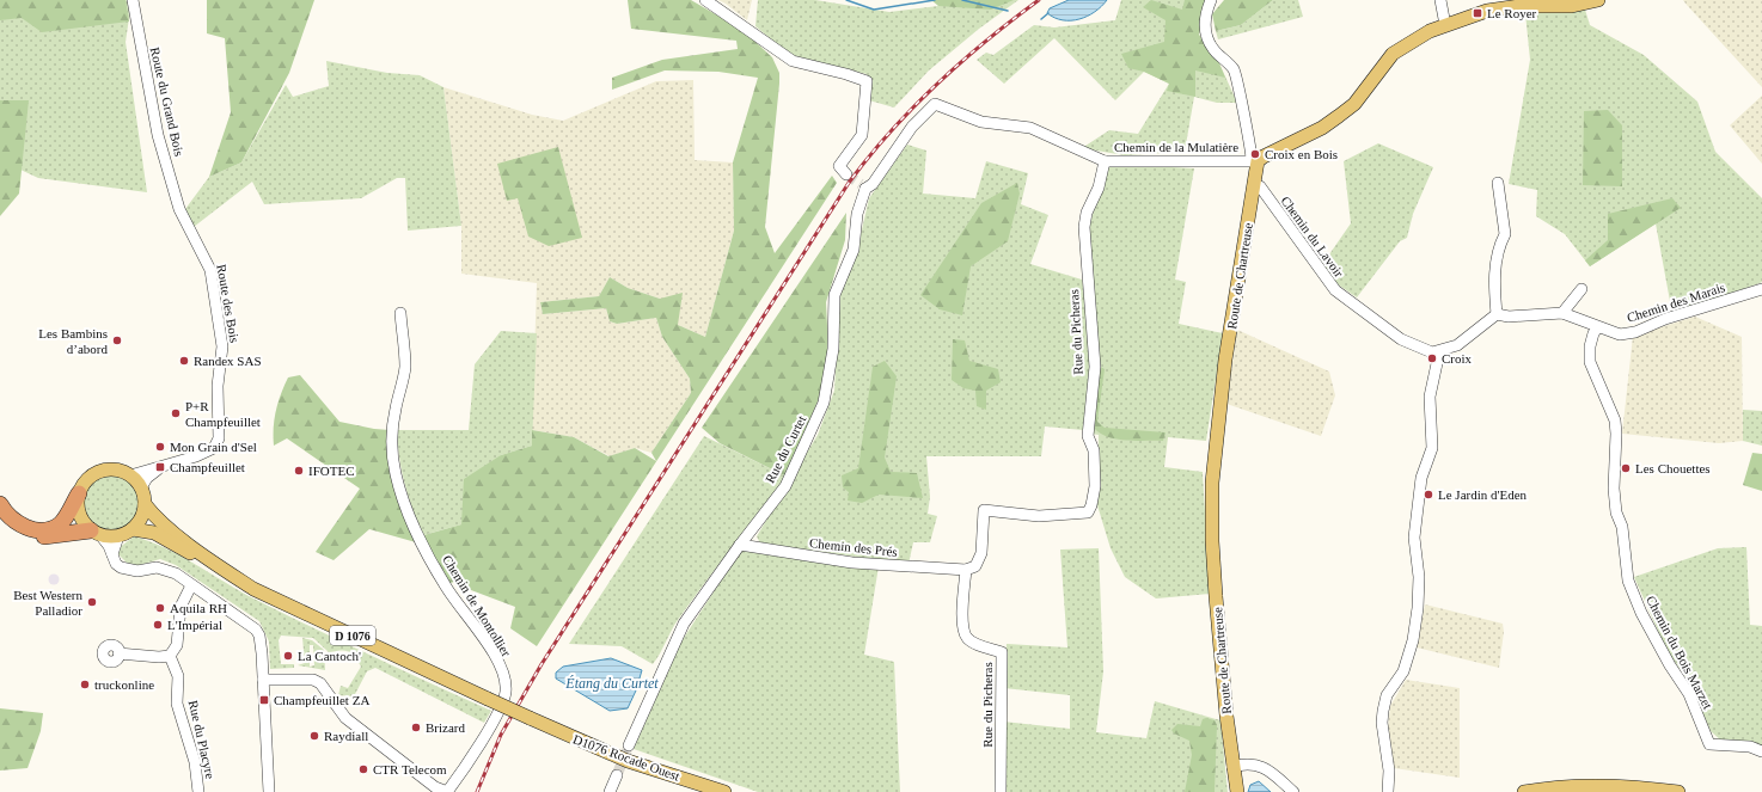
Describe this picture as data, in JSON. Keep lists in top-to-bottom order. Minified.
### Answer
{"streets":{"main road":["Route de Chartreuse","D 1076","D1076 Rocade Ouest"],"street":["Route du Grand Bois","Chemin de la Mulatière","Chemin du Lavoir","Chemin des Marais","Route des Bois","Rue du Picheras","Rue du Curtet","Chemin des Prés","Chemin de Montollier","Chemin du Bois Marzet","Rue du Placyre"]},"crossings":[["Route du Grand Bois","Route des Bois"],["Chemin de la Mulatière","Route de Chartreuse"],["Chemin de la Mulatière","Rue du Picheras"],["Chemin de la Mulatière","Rue du Curtet"],["Chemin du Lavoir","Route de Chartreuse"],["Chemin des Marais","Chemin du Bois Marzet"],["Rue du Picheras","Chemin des Prés"],["Rue du Curtet","Chemin des Prés"],["D 1076","D1076 Rocade Ouest"]],"water":["Étang du Curtet"],"places":{"transit":["Le Royer","Champfeuillet","Champfeuillet ZA"],"other":["Croix en Bois","Les Bambins d’abord","Croix","Randex SAS","P+R Champfeuillet","Mon Grain d'Sel","Les Chouettes","IFOTEC","Le Jardin d'Eden","Best Western Palladior","Aquila RH","L'Impérial","La Cantoch'","truckonline","Brizard","Raydiall","CTR Telecom"]}}
